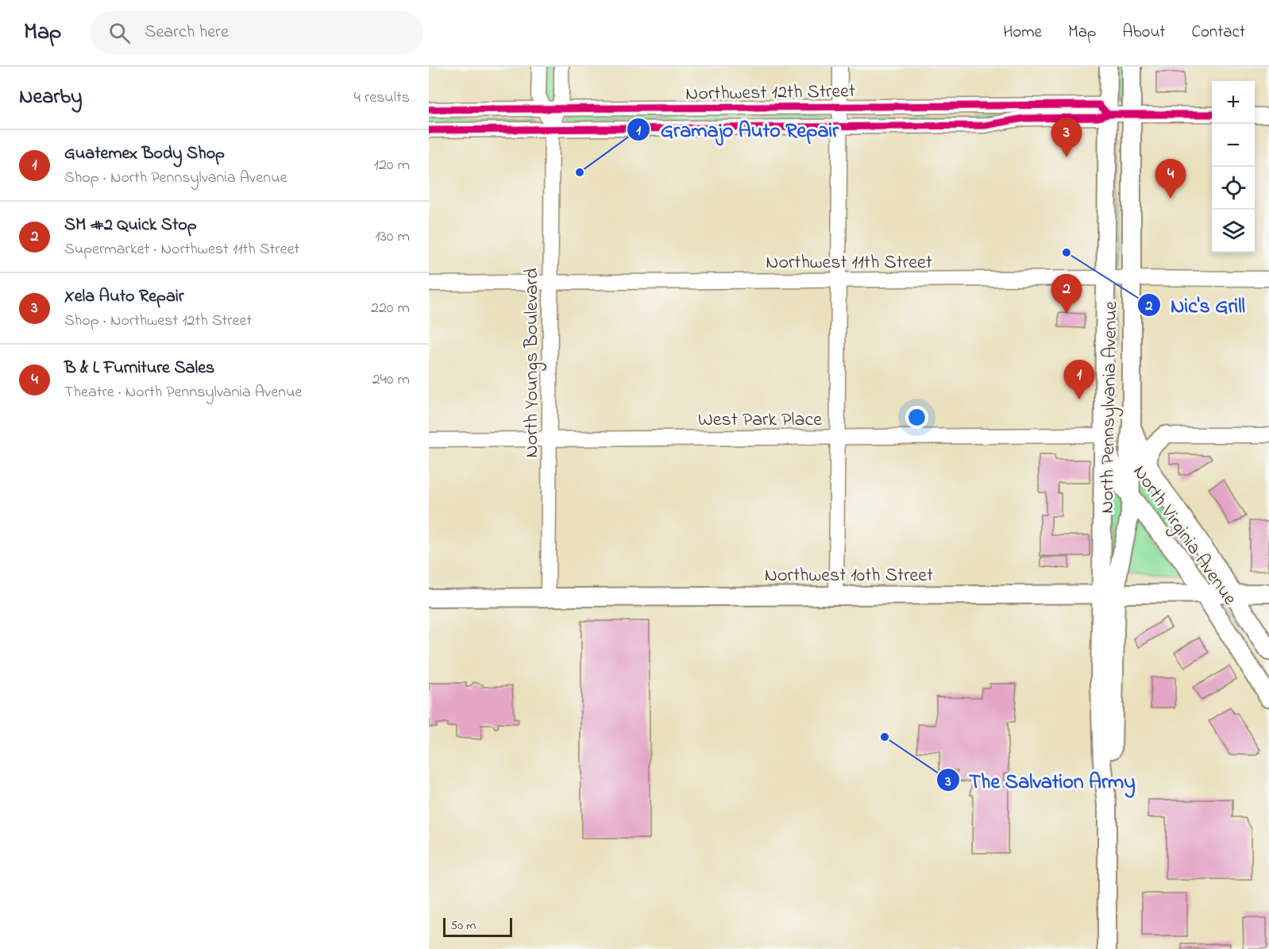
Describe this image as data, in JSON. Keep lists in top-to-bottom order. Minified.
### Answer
{"streets":{"main road":["North Pennsylvania Avenue","North Virginia Avenue","Northwest 10th Street"],"street":["Northwest 12th Street","Northwest 11th Street","North Youngs Boulevard","West Park Place"]},"crossings":[["Northwest 12th Street","North Youngs Boulevard"],["Northwest 12th Street","North Pennsylvania Avenue"],["Northwest 11th Street","North Youngs Boulevard"],["Northwest 11th Street","North Pennsylvania Avenue"],["North Youngs Boulevard","West Park Place"],["North Youngs Boulevard","Northwest 10th Street"],["North Pennsylvania Avenue","West Park Place"],["North Pennsylvania Avenue","North Virginia Avenue"],["North Pennsylvania Avenue","Northwest 10th Street"],["West Park Place","North Virginia Avenue"],["North Virginia Avenue","Northwest 10th Street"]],"places":["Gramajo Auto Repair","Nic's Grill","The Salvation Army"],"scale_bar":"50 m","page":{"header":"Map","search":"Search here","nav":["Home","Map","About","Contact"],"heading":["Nearby","4 results"],"map_buttons":["+","−"],"pins":["3","4","2","1"],"list":[{"mark":"1","name":"Guatemex Body Shop","note":"Shop · North Pennsylvania Avenue","value":"120 m"},{"mark":"2","name":"SM #2 Quick Stop","note":"Supermarket · Northwest 11th Street","value":"130 m"},{"mark":"3","name":"Xela Auto Repair","note":"Shop · Northwest 12th Street","value":"220 m"},{"mark":"4","name":"B & L Furniture Sales","note":"Theatre · North Pennsylvania Avenue","value":"240 m"}],"scale":"50 m"}}
